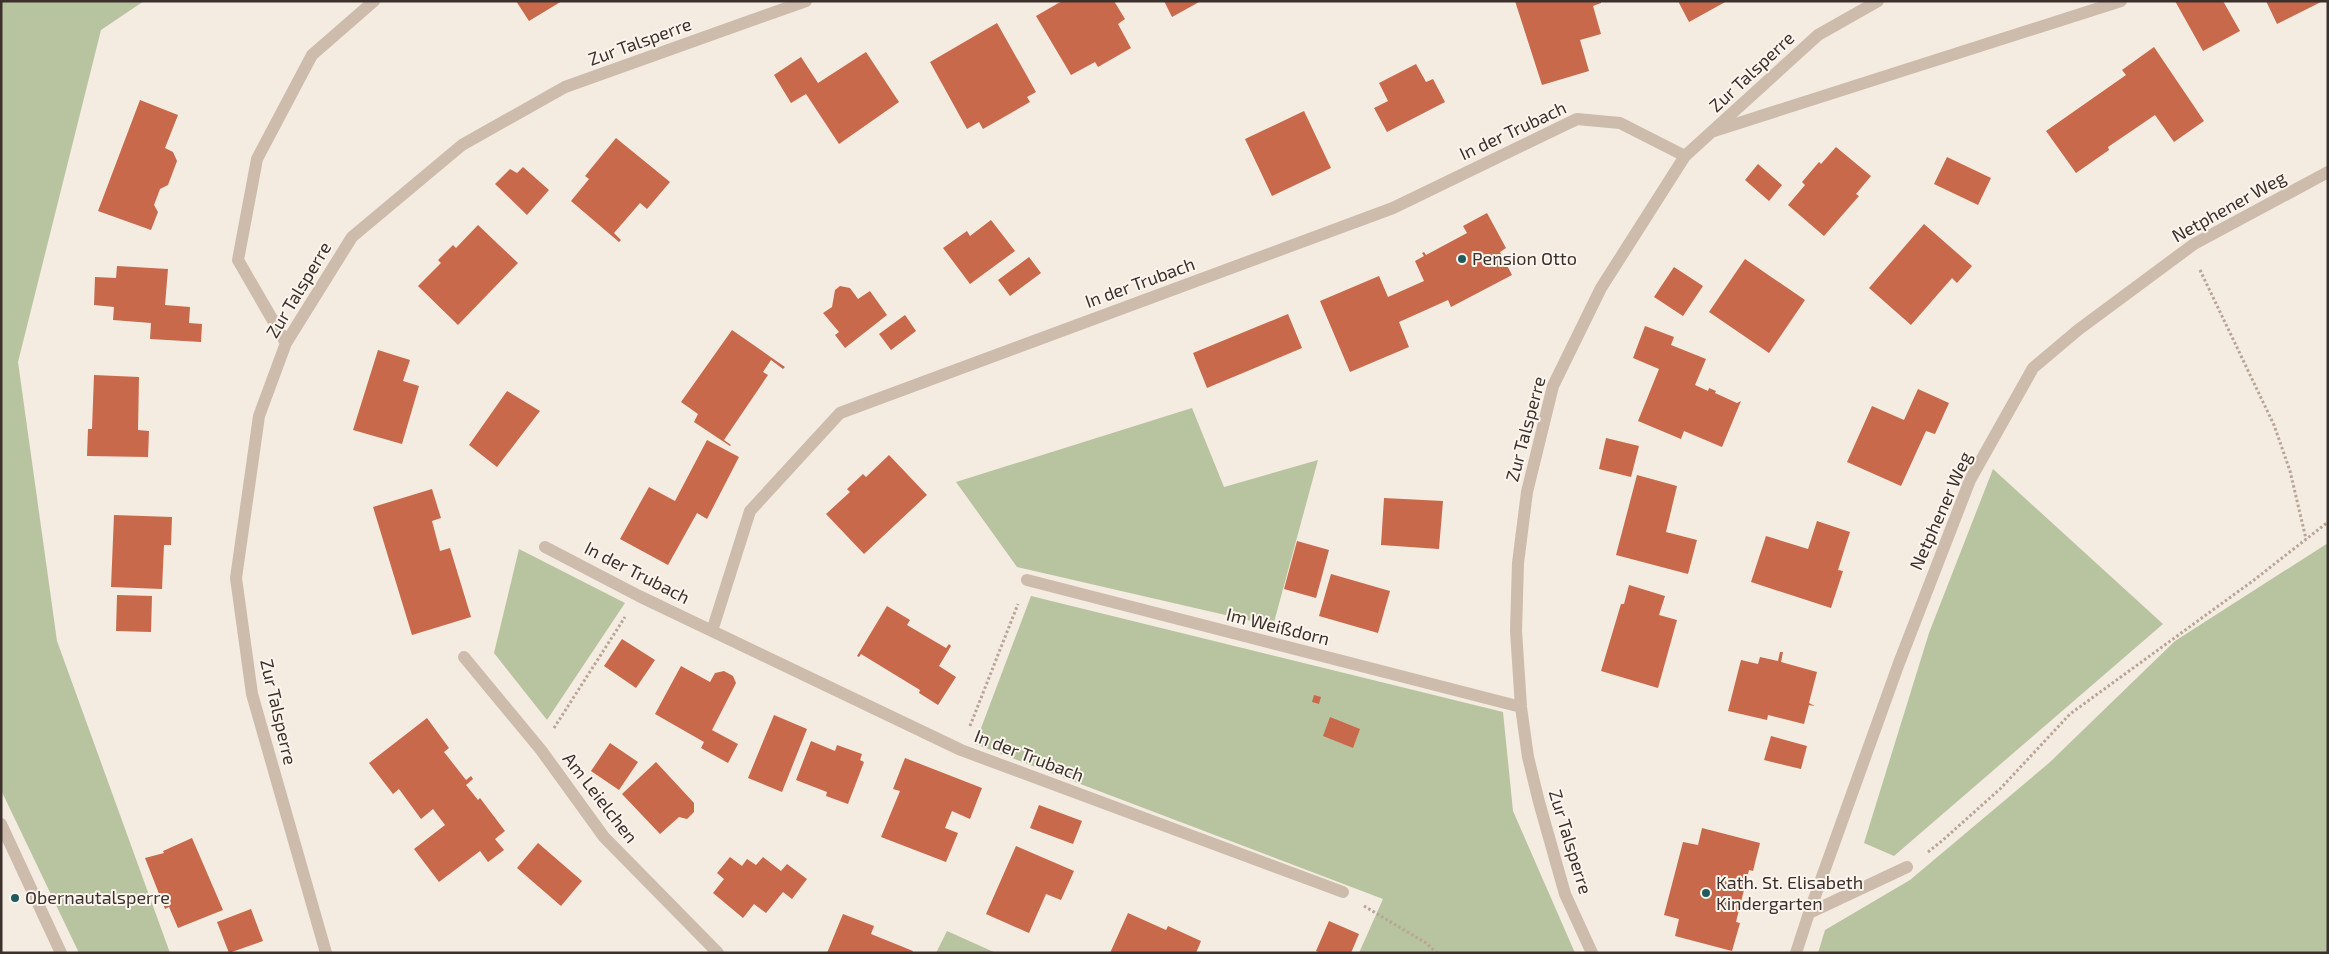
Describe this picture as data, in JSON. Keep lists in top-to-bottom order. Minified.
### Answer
{"streets":{"street":["Zur Talsperre","In der Trubach","Netphener Weg","Im Weißdorn","Am Leielchen"]},"crossings":[["Zur Talsperre","In der Trubach"],["Zur Talsperre","Im Weißdorn"]],"places":["Pension Otto","Kath. St. Elisabeth Kindergarten","Obernautalsperre"]}
